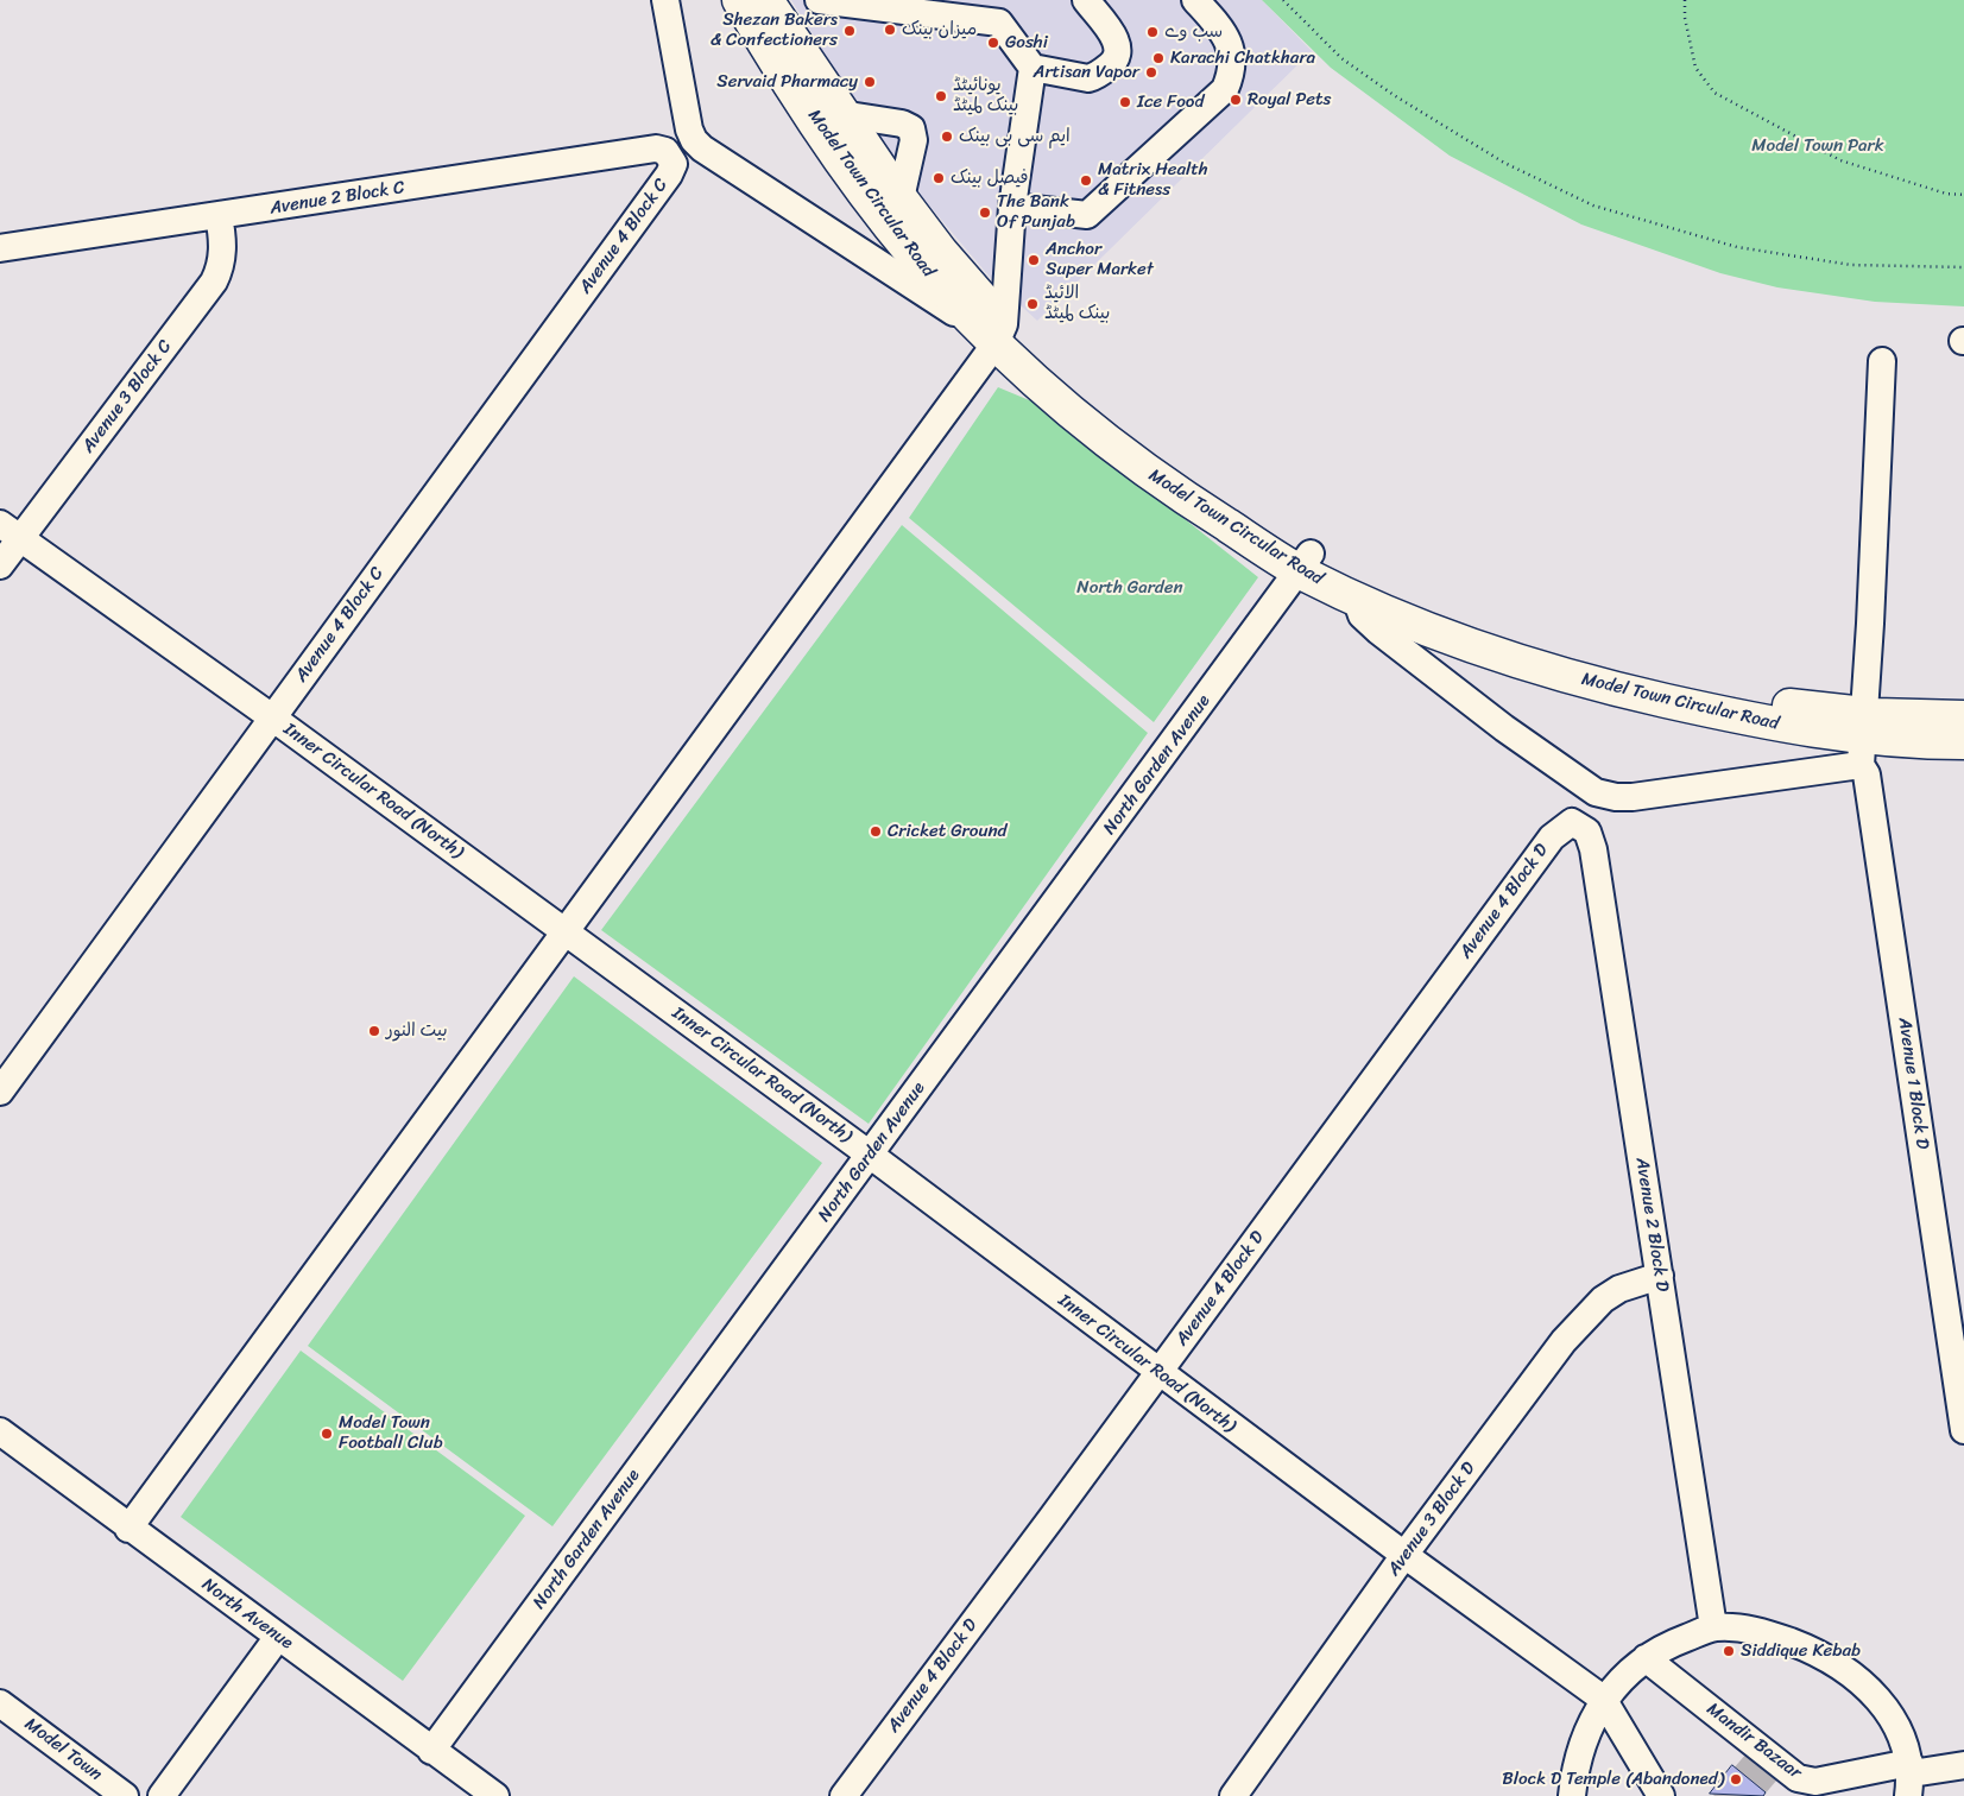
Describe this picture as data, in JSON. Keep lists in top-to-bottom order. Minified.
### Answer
{"streets":{"main road":["Model Town Circular Road"],"street":["Avenue 2 Block C","Avenue 4 Block C","Avenue 3 Block C","North Garden Avenue","Inner Circular Road (North)","Avenue 4 Block D","Avenue 1 Block D","Avenue 2 Block D","Avenue 3 Block D","North Avenue","Mandir Bazaar","Model Town"]},"crossings":[["Model Town Circular Road","North Garden Avenue"],["Model Town Circular Road","Avenue 1 Block D"],["Avenue 2 Block C","Avenue 4 Block C"],["Avenue 2 Block C","Avenue 3 Block C"],["Avenue 4 Block C","Inner Circular Road (North)"],["Avenue 3 Block C","Inner Circular Road (North)"],["North Garden Avenue","Inner Circular Road (North)"],["North Garden Avenue","North Avenue"],["Inner Circular Road (North)","Avenue 4 Block D"],["Inner Circular Road (North)","Avenue 3 Block D"],["Avenue 4 Block D","Avenue 2 Block D"],["Avenue 2 Block D","Avenue 3 Block D"]],"parks":["Model Town Park","North Garden"],"places":["میزان بینک","Shezan Bakers & Confectioners","سب وے","Goshi","Karachi Chatkhara","Artisan Vapor","Servaid Pharmacy","یونائیٹڈ بینک لمیٹڈ","Royal Pets","Ice Food","ایم سی بی بینک","فیصل بینک","Matrix Health & Fitness","The Bank Of Punjab","Anchor Super Market","الائیڈ بینک لمیٹڈ","Cricket Ground","بیت النور","Model Town Football Club","Siddique Kebab","Block D Temple (Abandoned)"]}
